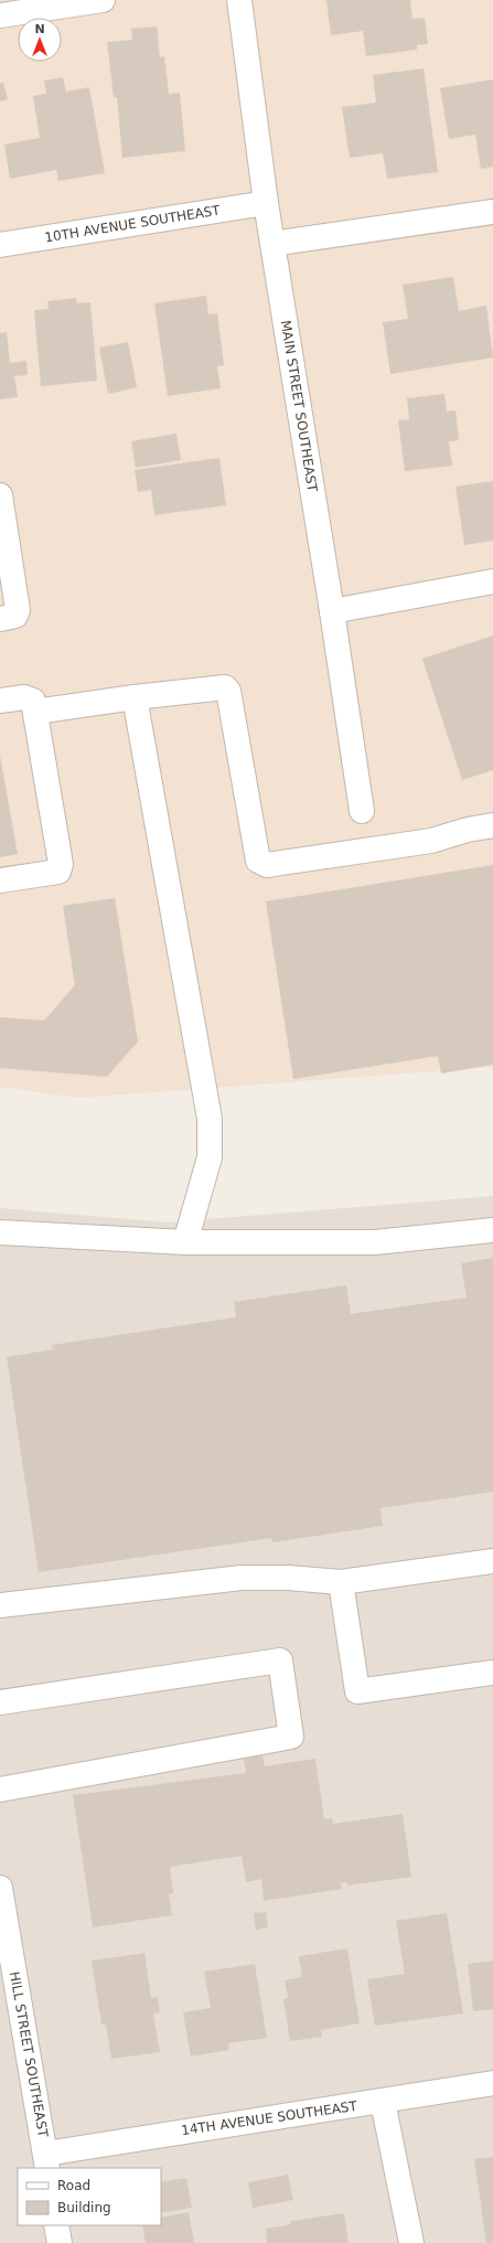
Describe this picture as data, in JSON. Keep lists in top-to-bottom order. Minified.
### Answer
{"streets":{"street":["10TH AVENUE SOUTHEAST","MAIN STREET SOUTHEAST","HILL STREET SOUTHEAST","14TH AVENUE SOUTHEAST"]},"crossings":[["10TH AVENUE SOUTHEAST","MAIN STREET SOUTHEAST"],["HILL STREET SOUTHEAST","14TH AVENUE SOUTHEAST"]],"legend":["Road","Building"],"north":"top"}
